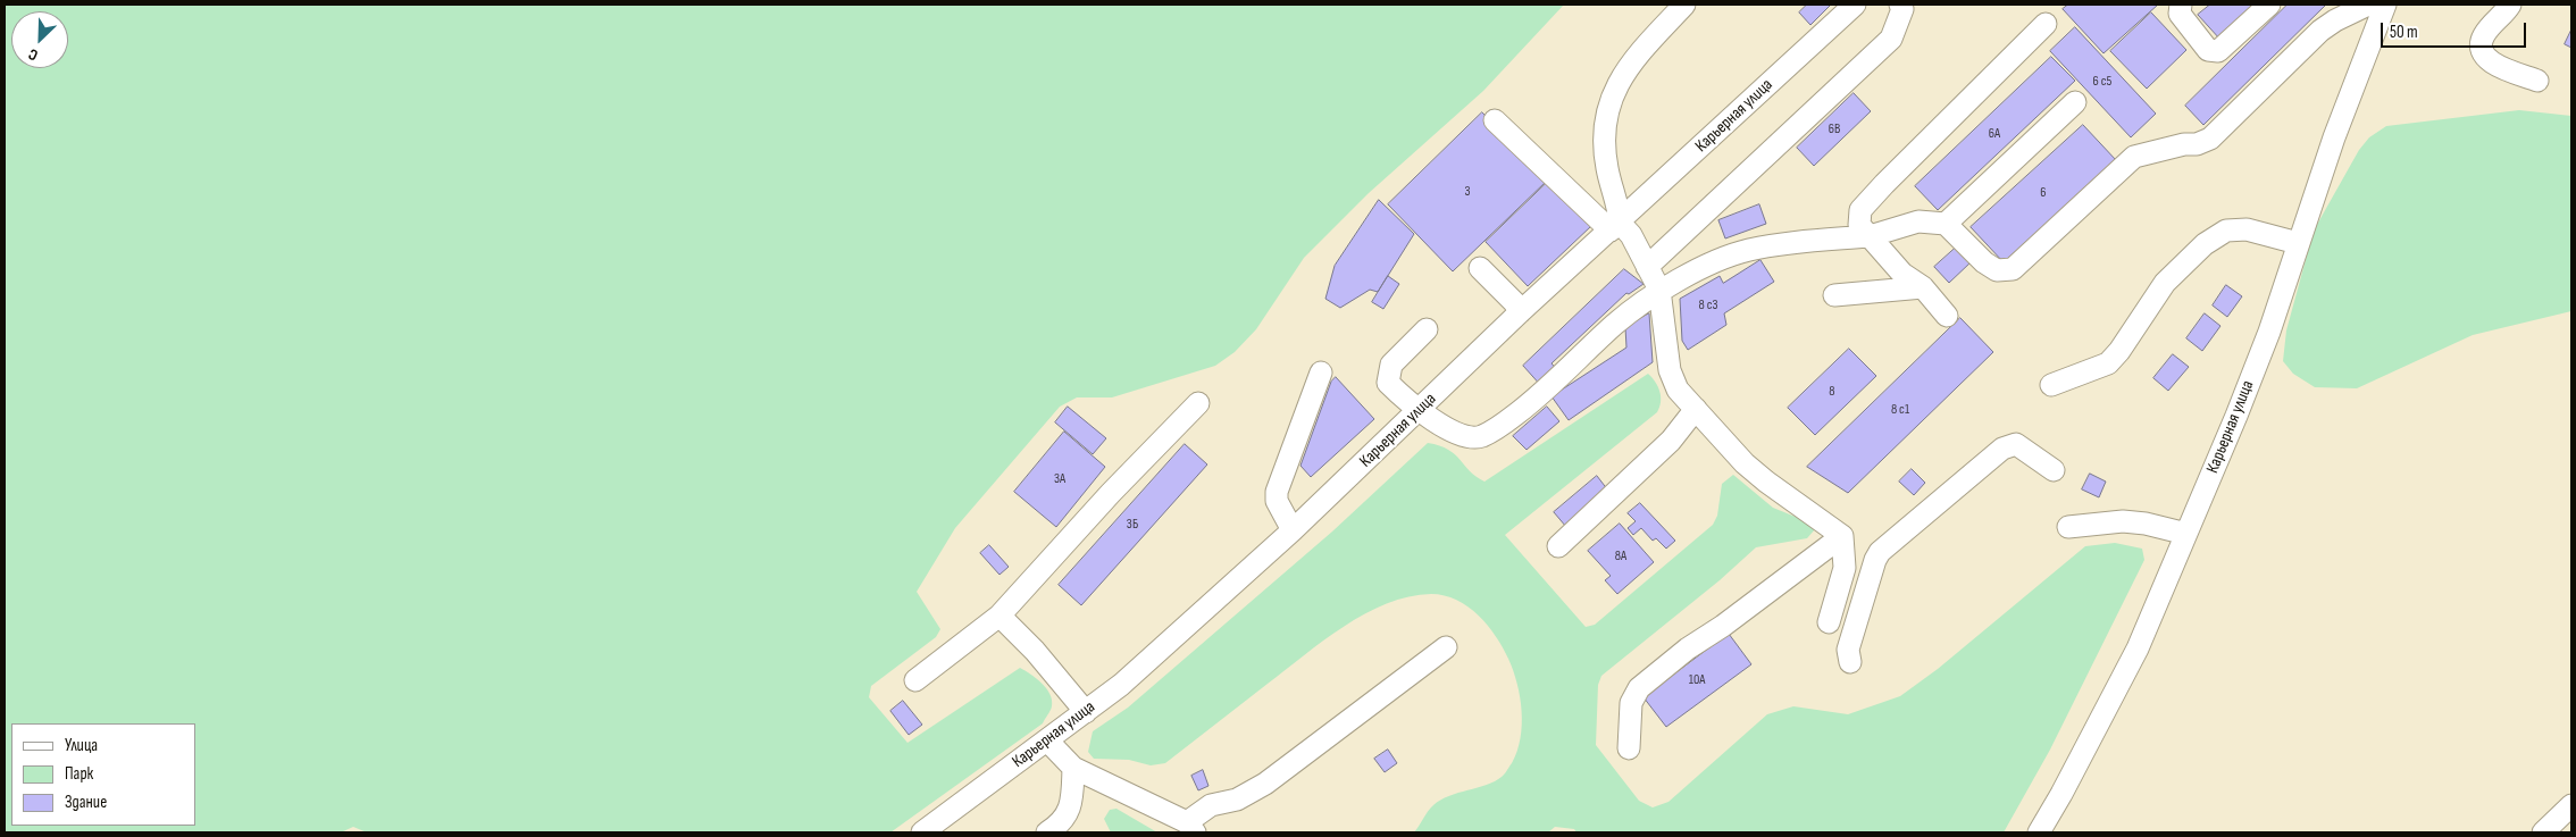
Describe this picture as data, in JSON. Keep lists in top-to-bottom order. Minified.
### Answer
{"streets":{"street":["Карьерная улица"]},"house_numbers":["6 с5","6В","6А","3","6","8 с3","8","8 с1","3А","3Б","8А","10А"],"legend":["Улица","Парк","Здание"],"scale_bar":"50 m","north":"bottom left"}
